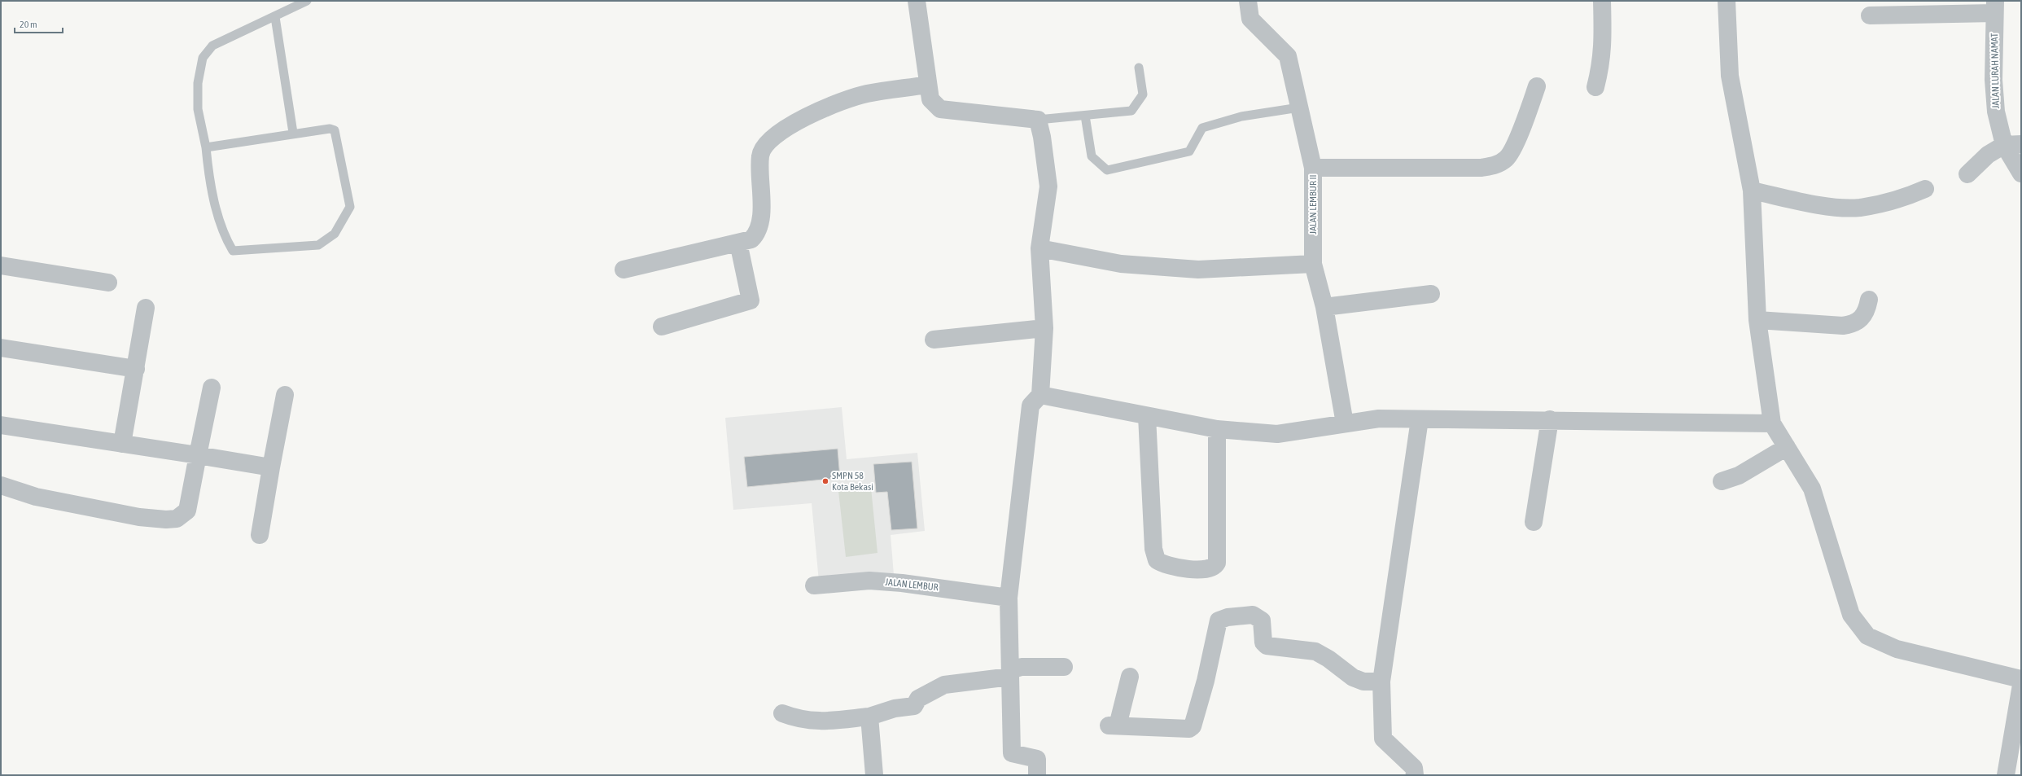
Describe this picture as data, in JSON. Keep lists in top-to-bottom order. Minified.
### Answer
{"streets":{"street":["JALAN LURAH NAMAT","JALAN LEMBUR II","JALAN LEMBUR"]},"places":["SMPN 58 Kota Bekasi"],"scale_bar":"20 m"}
